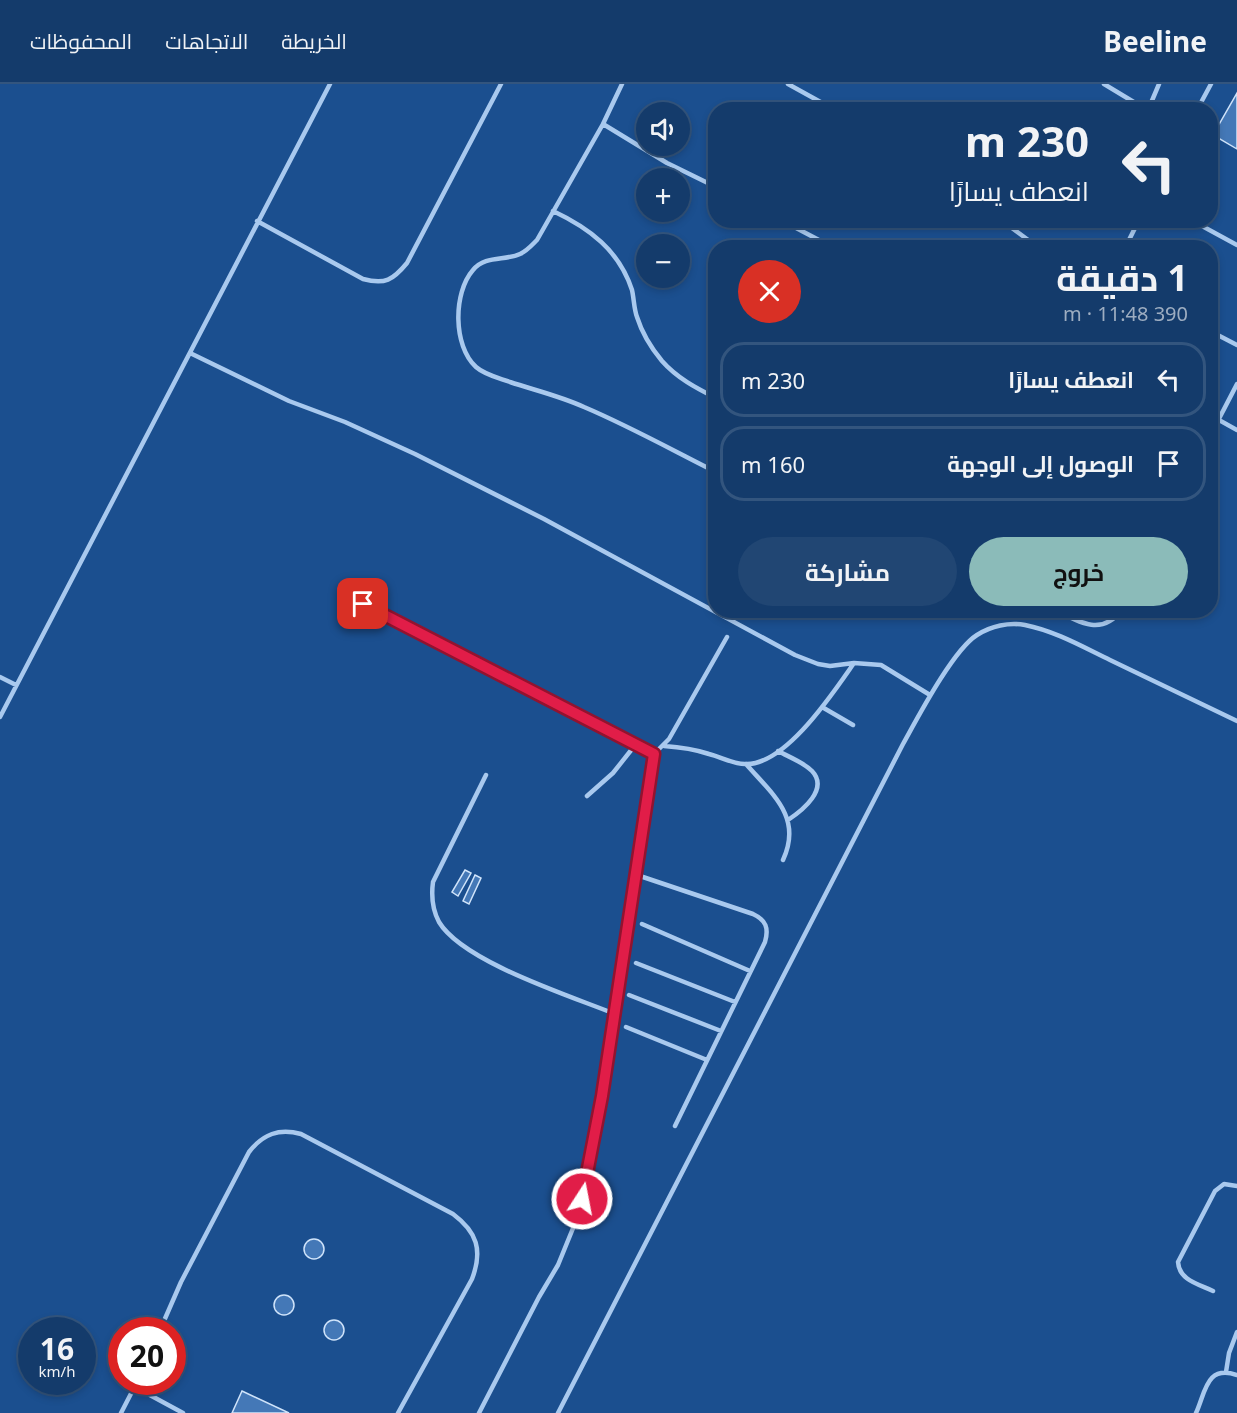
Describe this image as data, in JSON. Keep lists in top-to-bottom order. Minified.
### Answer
{"page":{"header":"Beeline","nav":["الخريطة","الاتجاهات","المحفوظات"],"map_buttons":["+","−"],"turn":["230 m","انعطف يسارًا"],"heading":["1 دقيقة","390 m · 11:48"],"list":[{"name":"انعطف يسارًا","value":"230 m"},{"name":"الوصول إلى الوجهة","value":"160 m"}],"buttons":["خروج","مشاركة"],"speed":"16 km/h","limit":"20"}}
